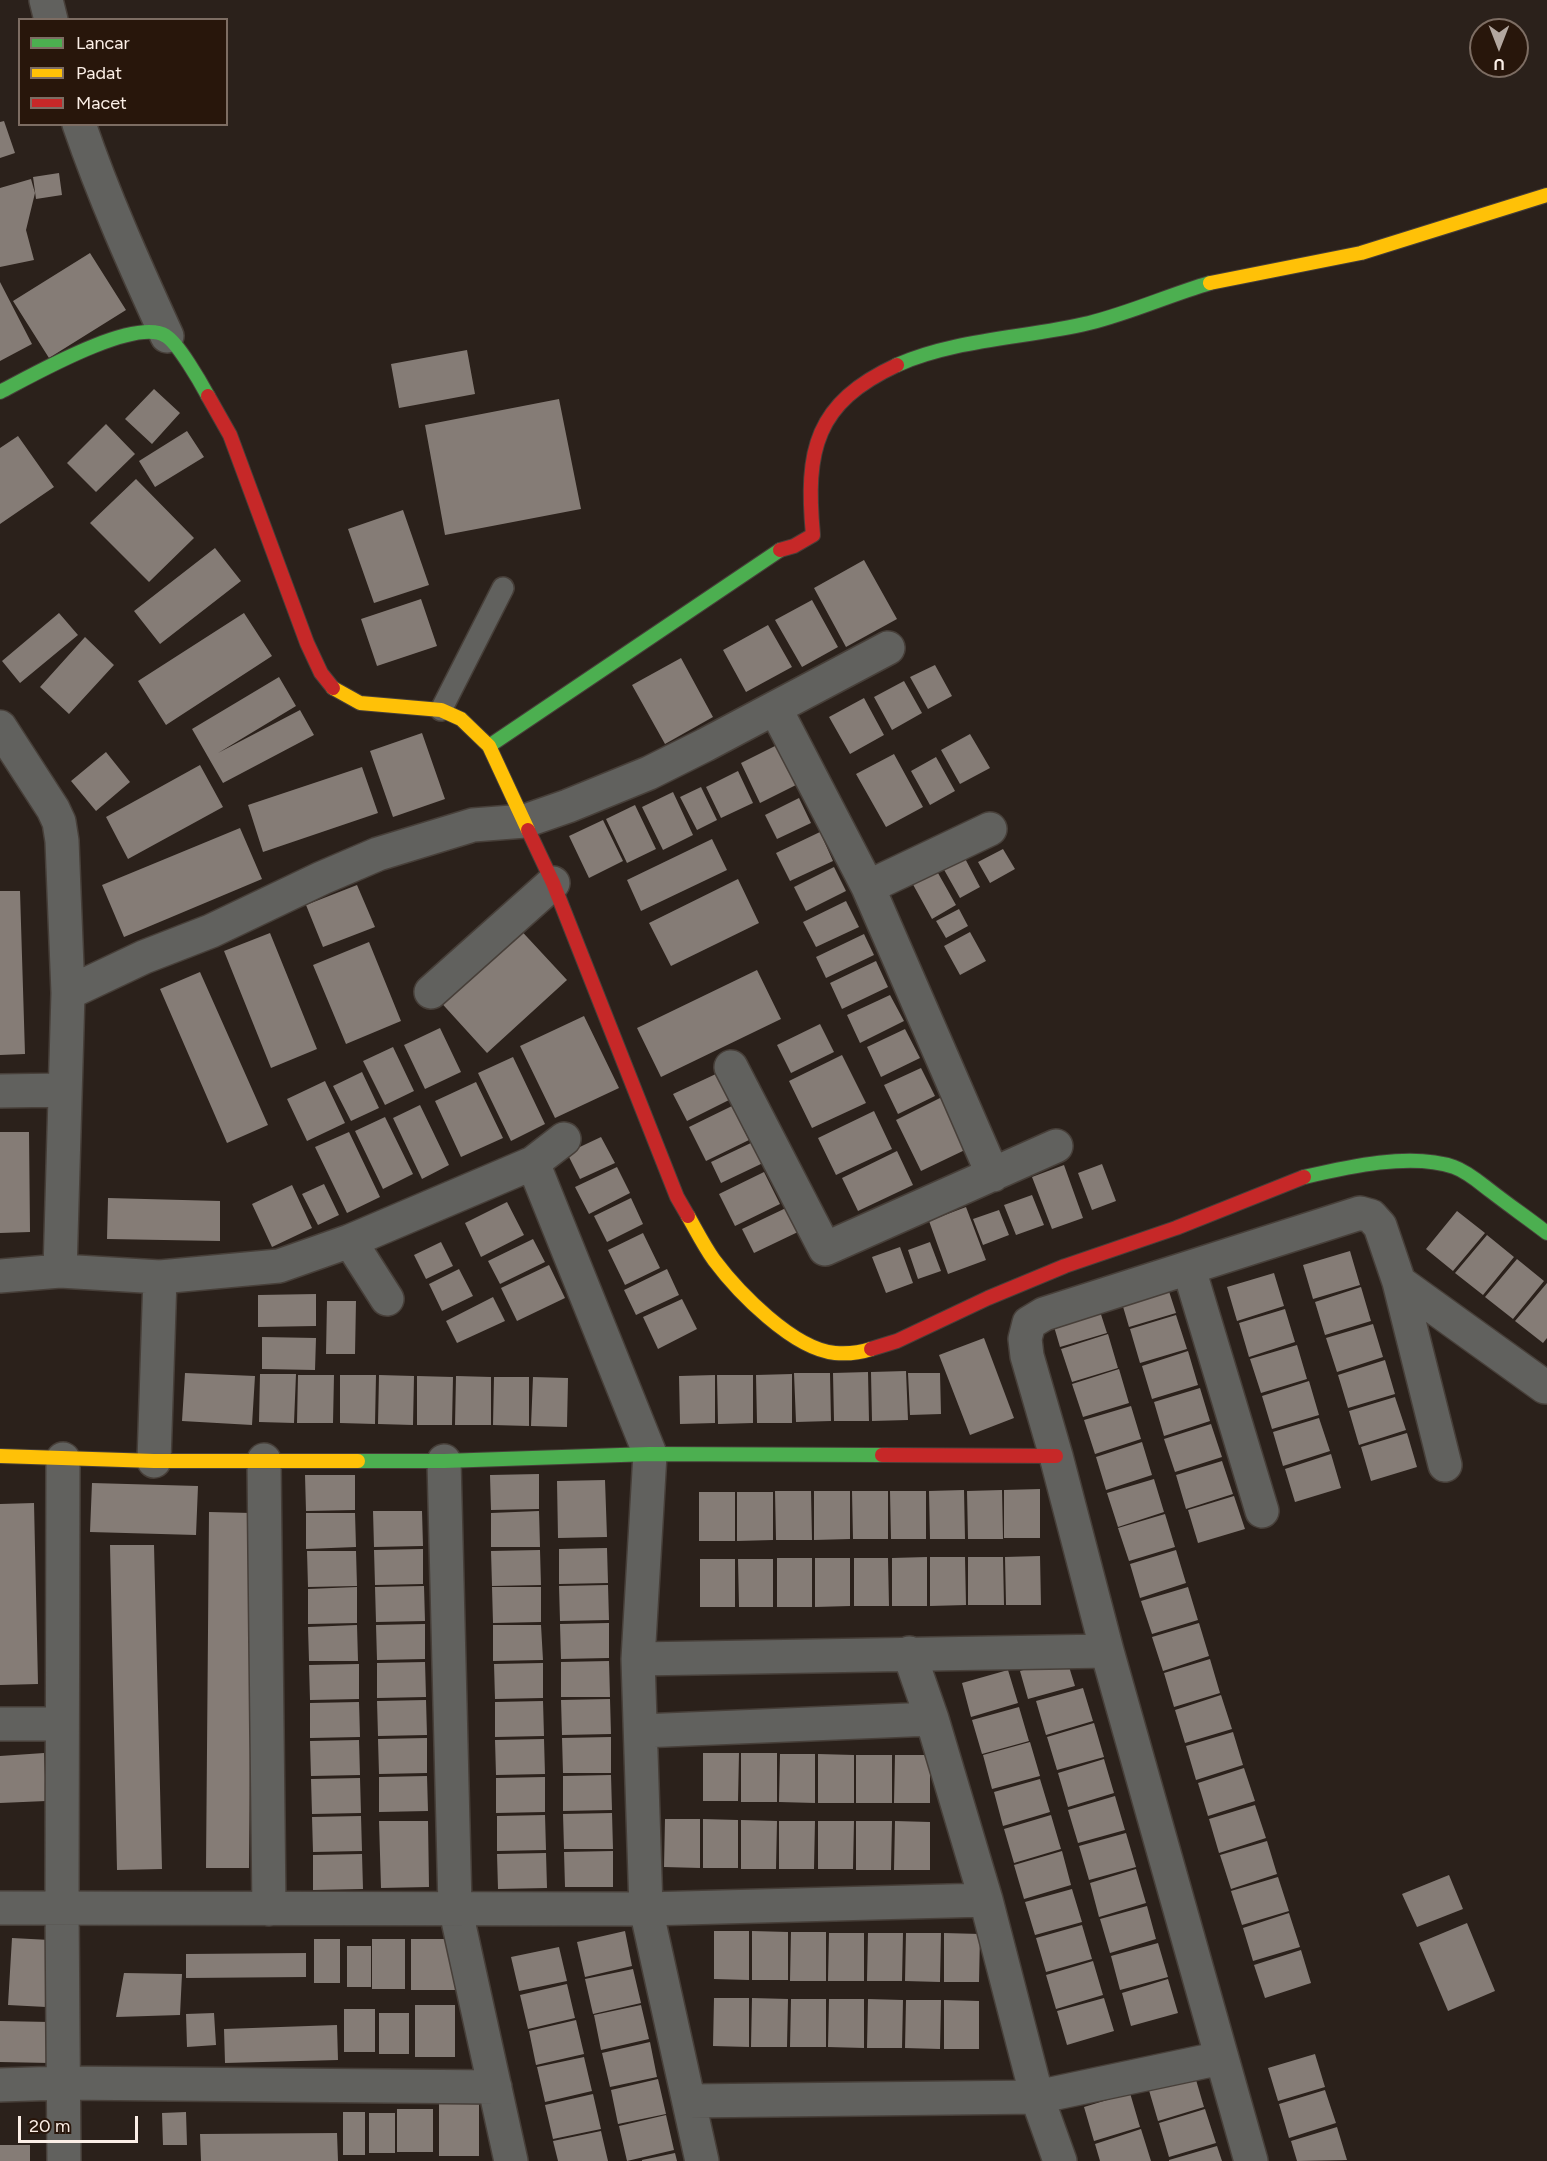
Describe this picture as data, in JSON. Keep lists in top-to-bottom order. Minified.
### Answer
{"legend":["Lancar","Padat","Macet"],"scale_bar":"20 m","north":"bottom"}
